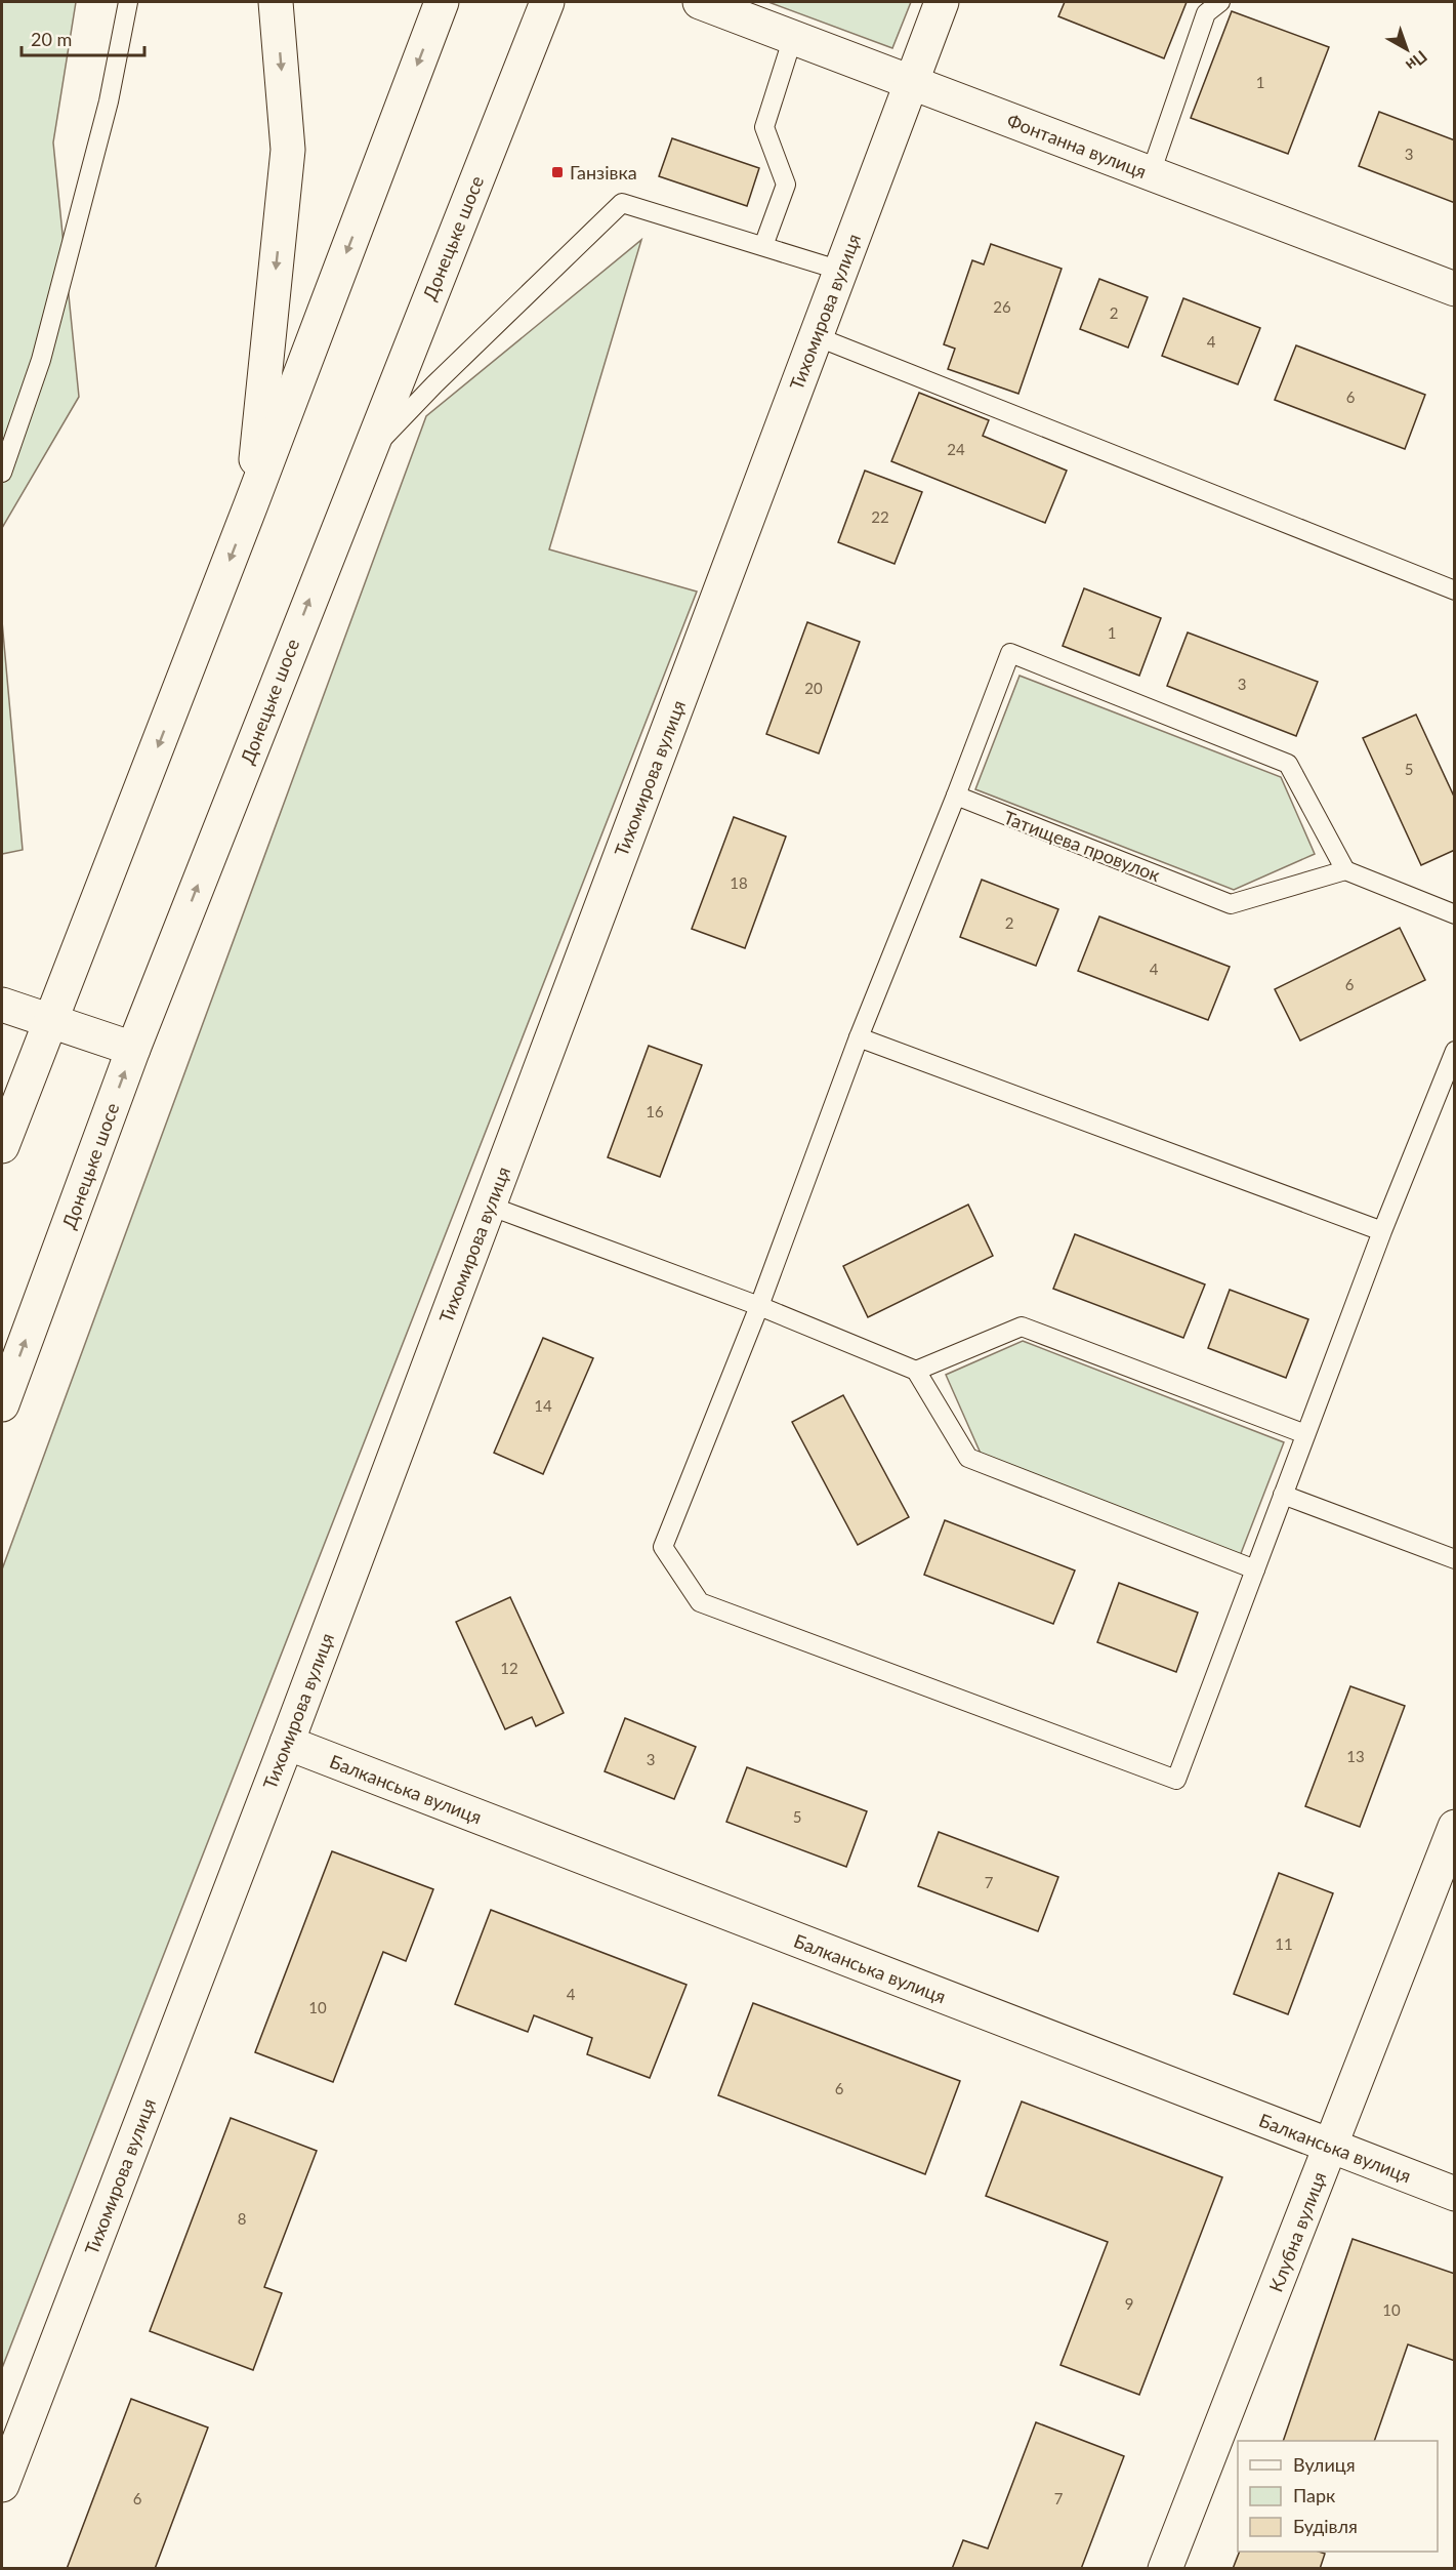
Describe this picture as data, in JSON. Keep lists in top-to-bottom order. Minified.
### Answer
{"streets":{"street":["Фонтанна вулиця","Донецьке шосе","Тихомирова вулиця","Балканська вулиця","Клубна вулиця"],"lane":["Татищева провулок"]},"crossings":[["Фонтанна вулиця","Тихомирова вулиця"],["Тихомирова вулиця","Балканська вулиця"],["Балканська вулиця","Клубна вулиця"]],"places":{"transit":["Ганзівка"]},"house_numbers":["1","3","26","2","4","6","24","22","1","3","20","5","18","2","4","6","16","14","12","13","3","5","7","11","4","10","6","8","9","10","6","7"],"legend":["Вулиця","Парк","Будівля"],"scale_bar":"20 m","north":"bottom right"}
